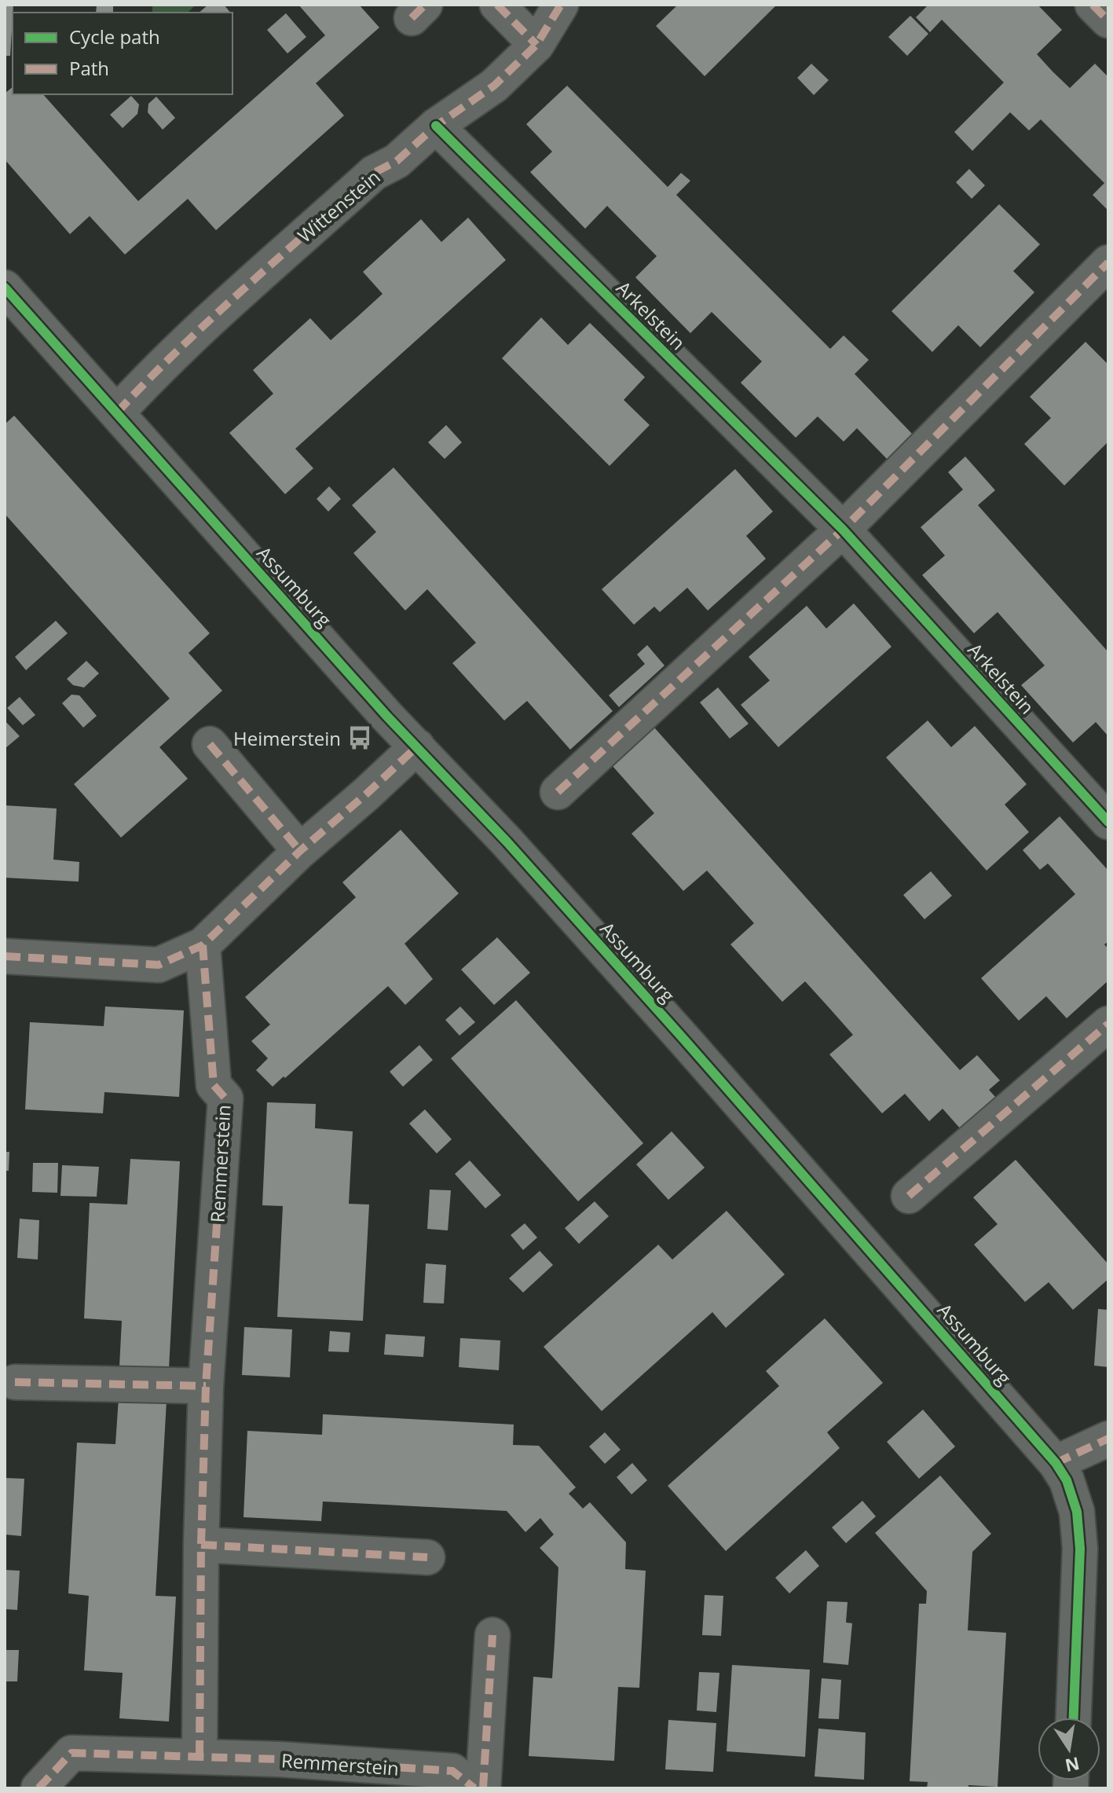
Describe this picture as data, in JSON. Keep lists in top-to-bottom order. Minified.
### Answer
{"streets":{"street":["Wittenstein","Arkelstein","Assumburg","Remmerstein"]},"crossings":[["Wittenstein","Arkelstein"],["Wittenstein","Assumburg"]],"places":{"bus stop":["Heimerstein"]},"legend":["Cycle path","Path"],"north":"bottom"}
